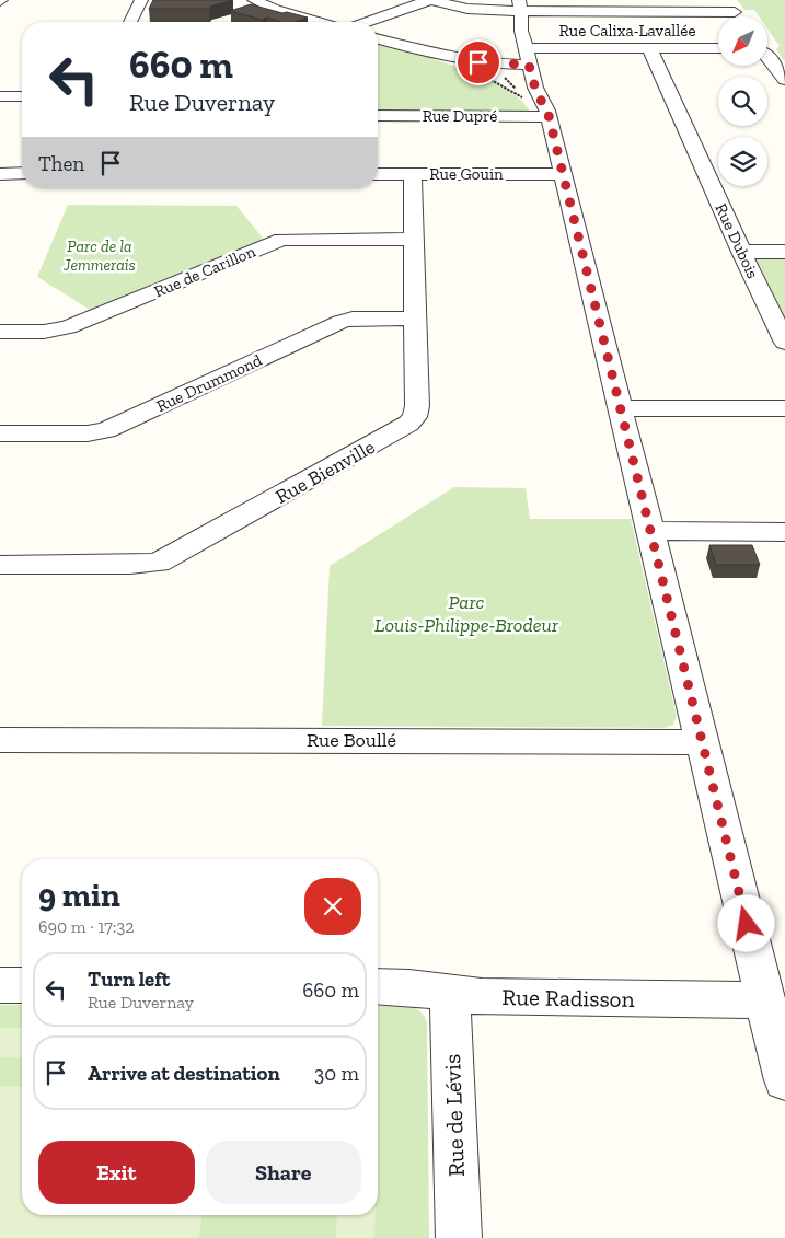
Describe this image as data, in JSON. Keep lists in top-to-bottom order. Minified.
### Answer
{"streets":{"street":["Rue Calixa-Lavallée","Rue Dupré","Rue Gouin","Rue Dubois","Rue de Carillon","Rue Drummond","Rue Bienville","Rue Boullé","Rue Radisson","Rue de Lévis"]},"crossings":[["Rue Calixa-Lavallée","Rue Dubois"],["Rue Gouin","Rue Bienville"],["Rue de Carillon","Rue Bienville"],["Rue Drummond","Rue Bienville"],["Rue Radisson","Rue de Lévis"]],"parks":["Parc de la Jemmerais","Parc Louis-Philippe-Brodeur"],"north":"bottom left","page":{"turn":["660 m","Rue Duvernay"],"then":"Then","heading":["9 min","690 m · 17:32"],"list":[{"name":"Turn left","note":"Rue Duvernay","value":"660 m"},{"name":"Arrive at destination","value":"30 m"}],"buttons":["Exit","Share"]}}
